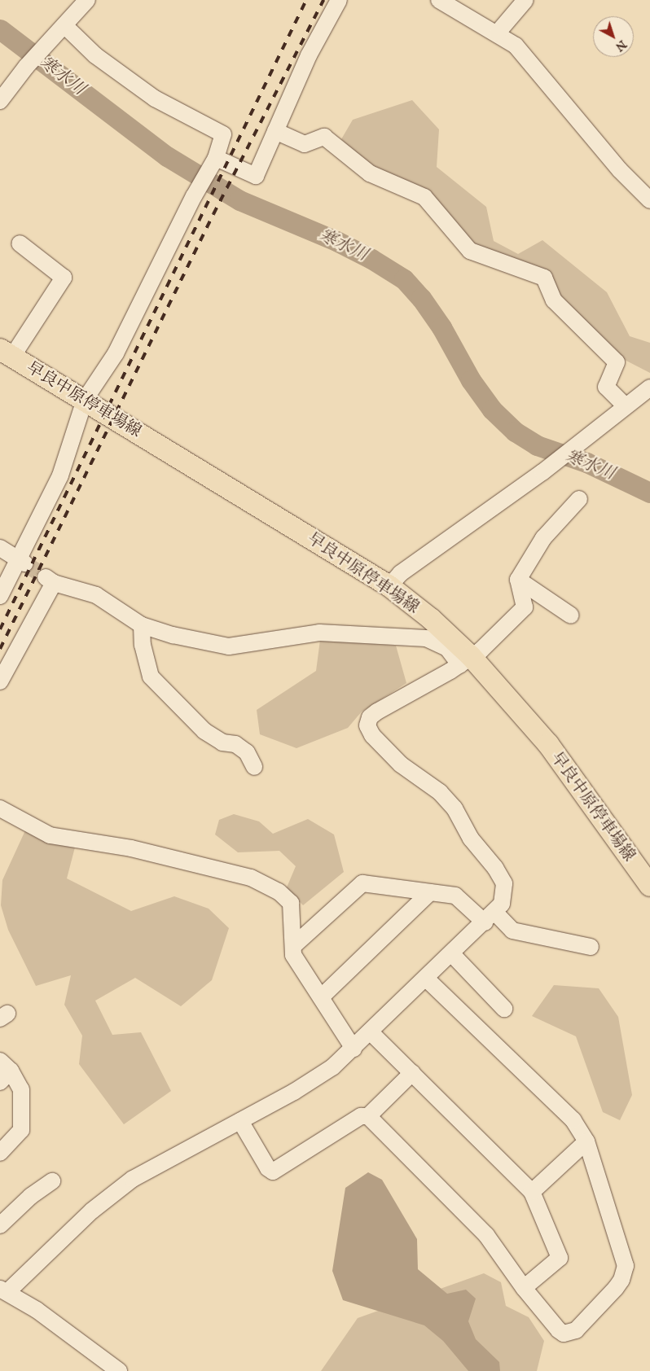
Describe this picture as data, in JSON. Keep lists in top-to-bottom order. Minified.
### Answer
{"streets":{"main road":["早良中原停車場線"]},"water":["寒水川"],"north":"bottom right"}
